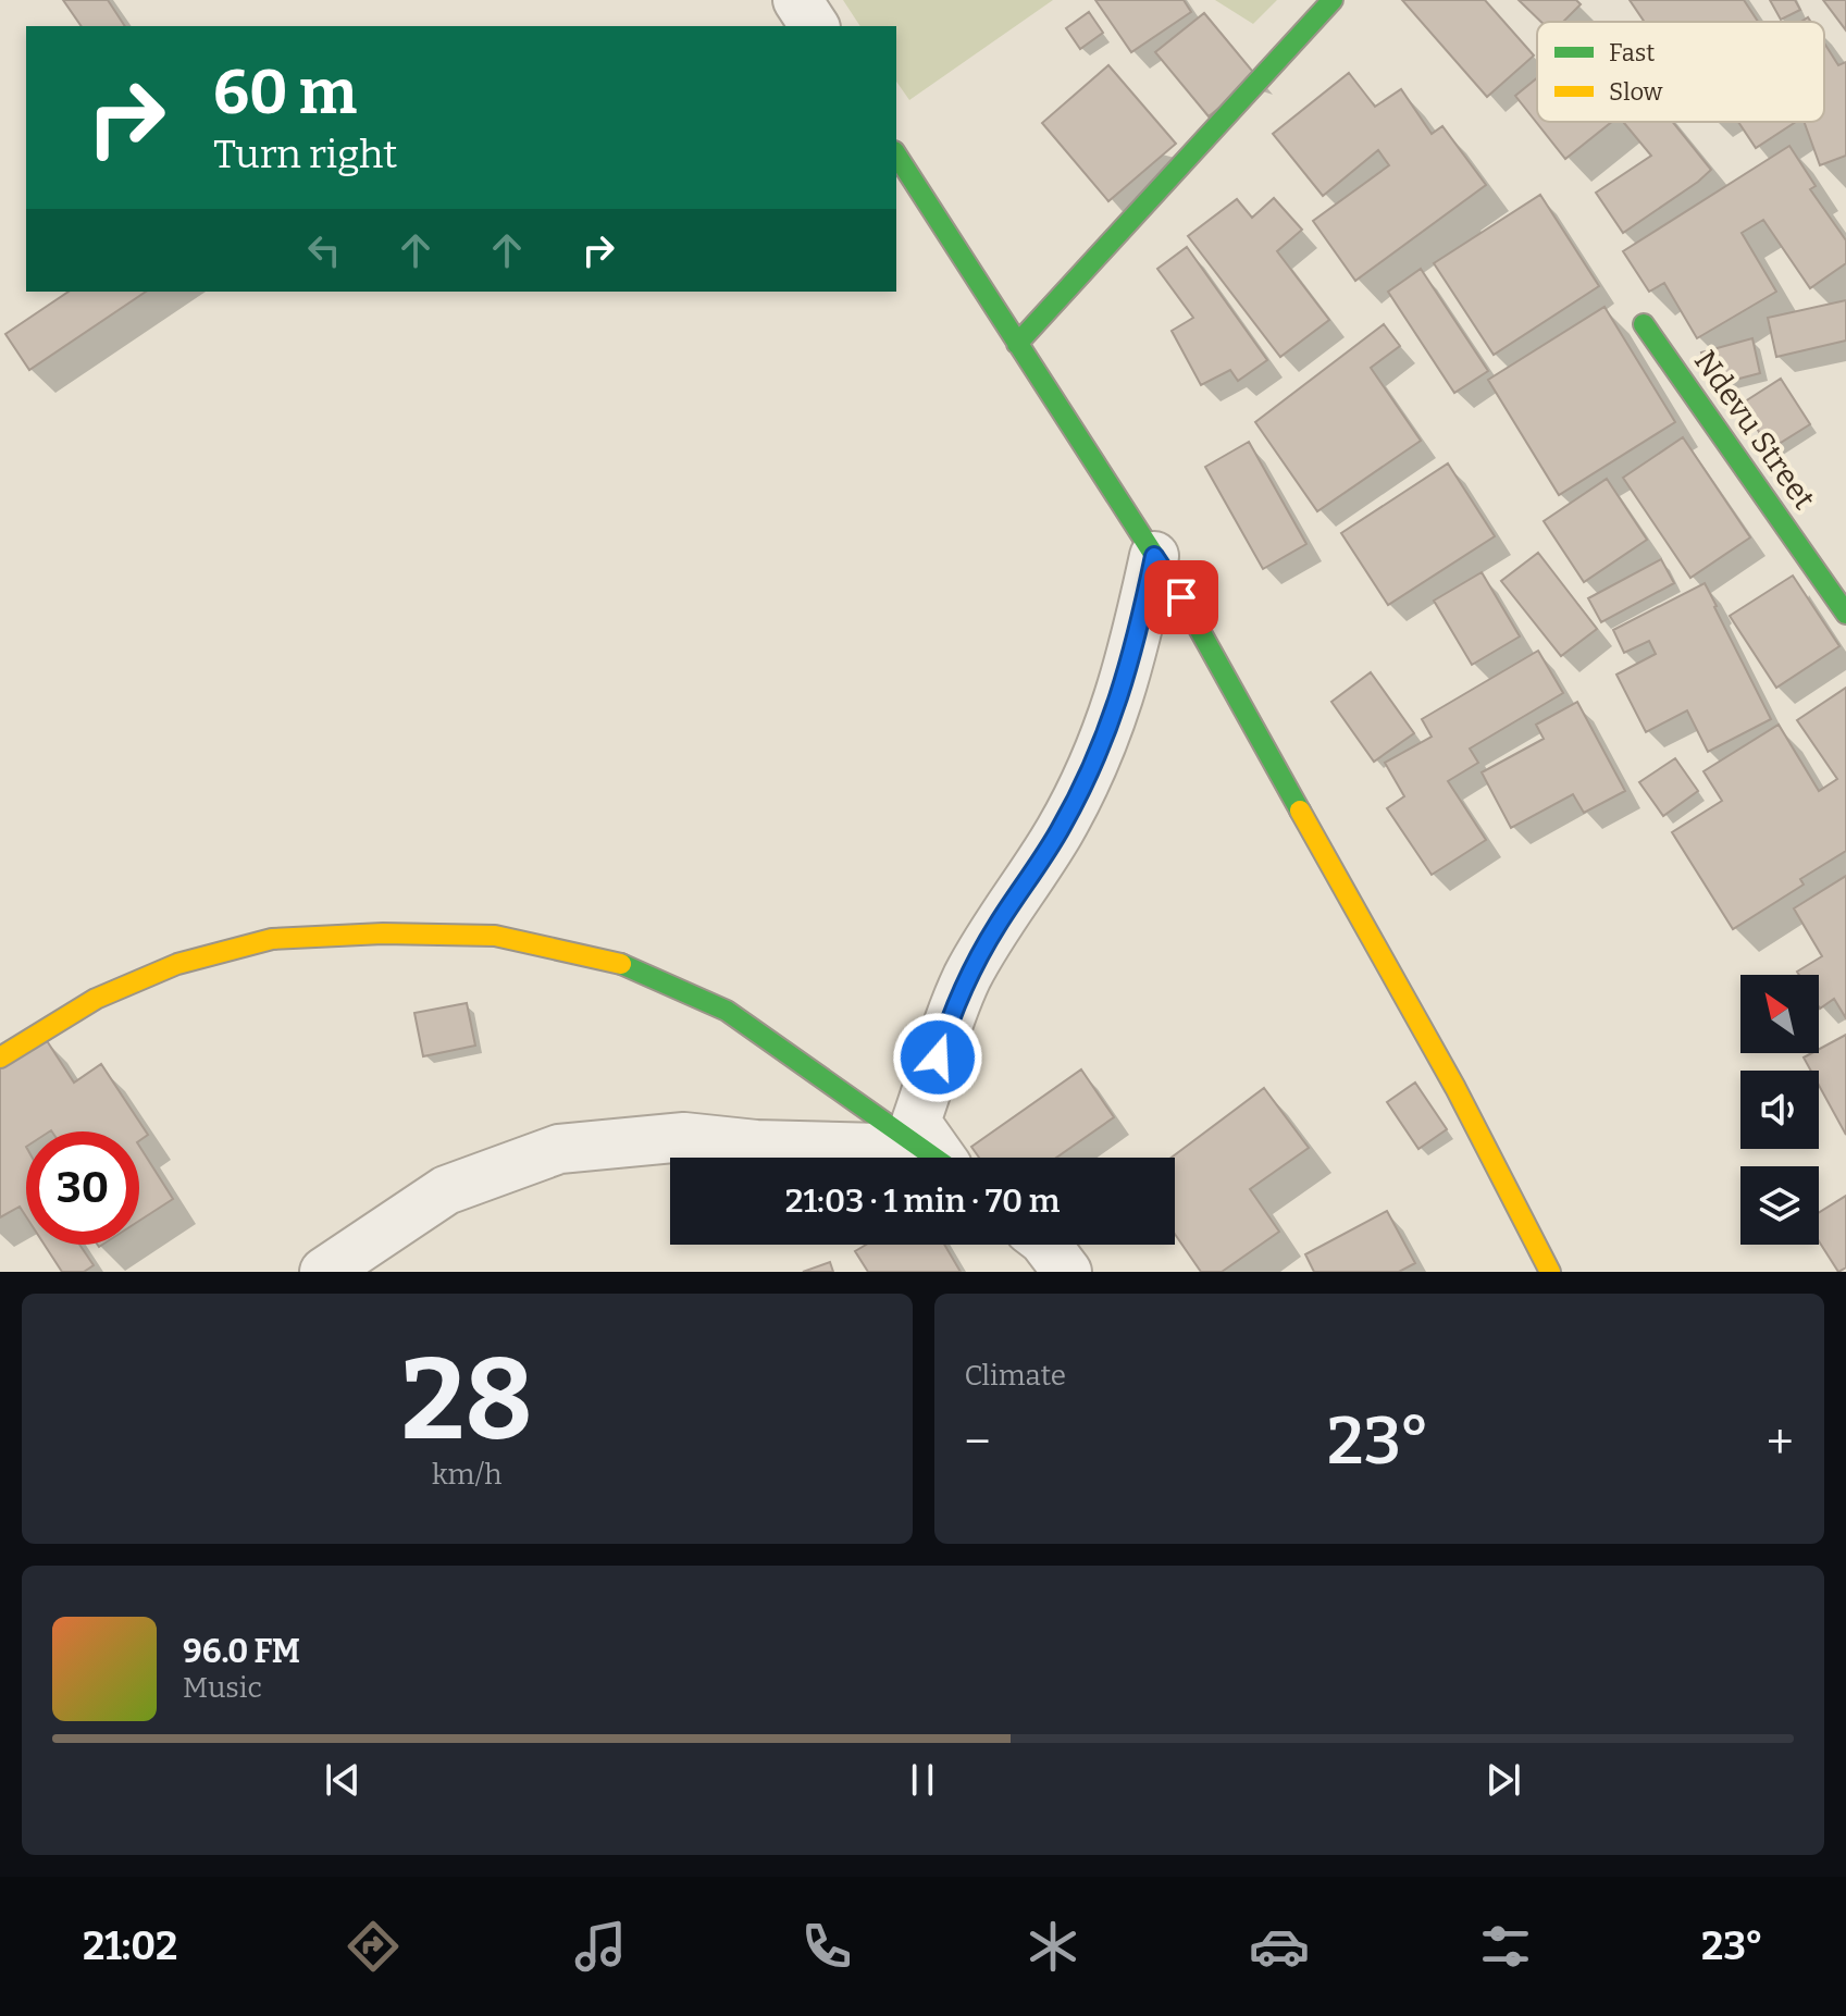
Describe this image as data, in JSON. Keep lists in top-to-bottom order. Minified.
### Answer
{"streets":{"street":["Ndevu Street"]},"legend":["Fast","Slow"],"north":"top left","page":{"turn":["60 m","Turn right"],"limit":"30","trip":"21:03 · 1 min · 70 m","tile":[["28","km/h"],"Climate"],"heat":["−","23°","+"],"song":["96.0 FM","Music"],"tabs":["21:02","23°"]}}
